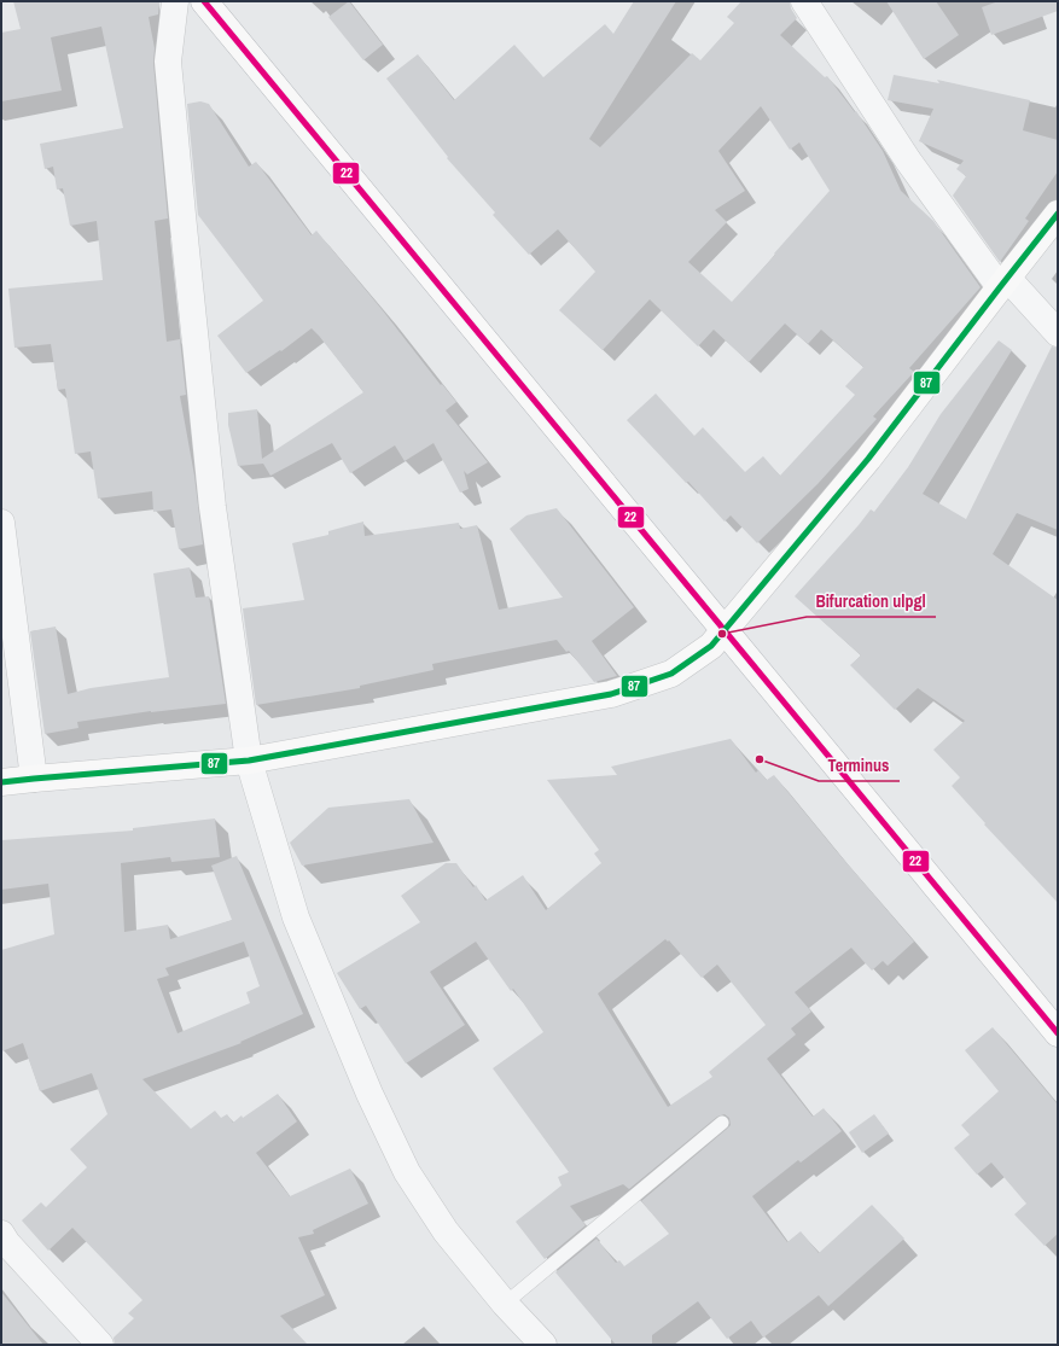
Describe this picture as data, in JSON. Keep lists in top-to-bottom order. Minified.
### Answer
{"places":["Bifurcation ulpgl","Terminus"],"lines":["transit line 22","transit line 87"]}
